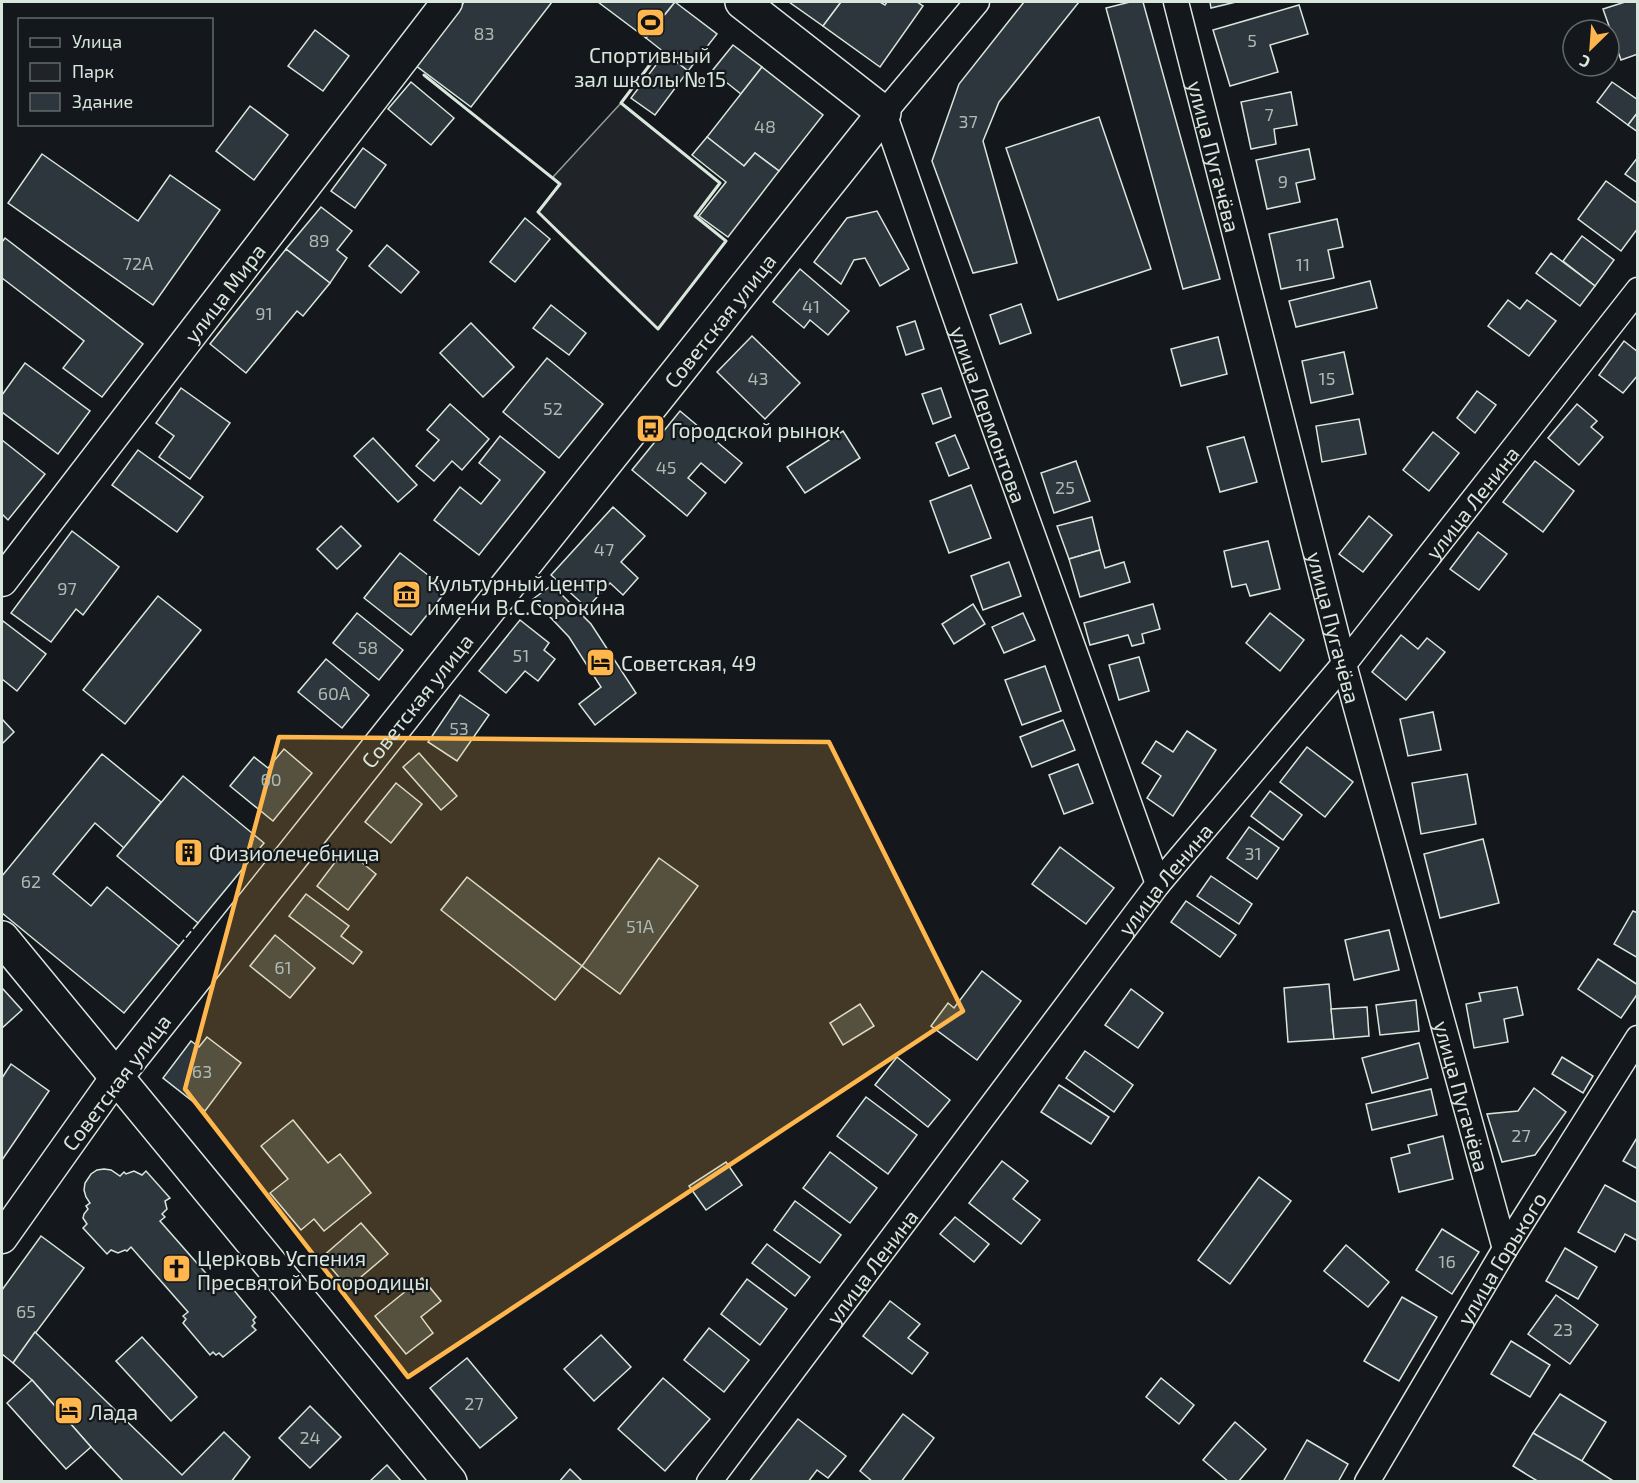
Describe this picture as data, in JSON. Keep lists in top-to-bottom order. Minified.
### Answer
{"streets":{"main road":["Советская улица"],"street":["улица Пугачёва","улица Мира","улица Лермонтова","улица Ленина","улица Горького"]},"crossings":[["улица Пугачёва","улица Ленина"],["улица Пугачёва","улица Горького"],["Советская улица","улица Лермонтова"],["улица Лермонтова","улица Ленина"]],"places":{"sports":["Спортивный зал школы №15"],"bus stop":["Городской рынок"],"museum":["Культурный центр имени В.С.Сорокина"],"hotel":["Советская, 49","Лада"],"building":["Физиолечебница"],"church":["Церковь Успения Пресвятой Богородицы"]},"house_numbers":["83","5","7","37","48","9","89","72А","11","41","91","43","15","52","45","25","47","97","58","51","60А","53","60","31","62","51А","61","63","27","16","65","23","27","24"],"legend":["Улица","Парк","Здание"],"north":"bottom left"}
